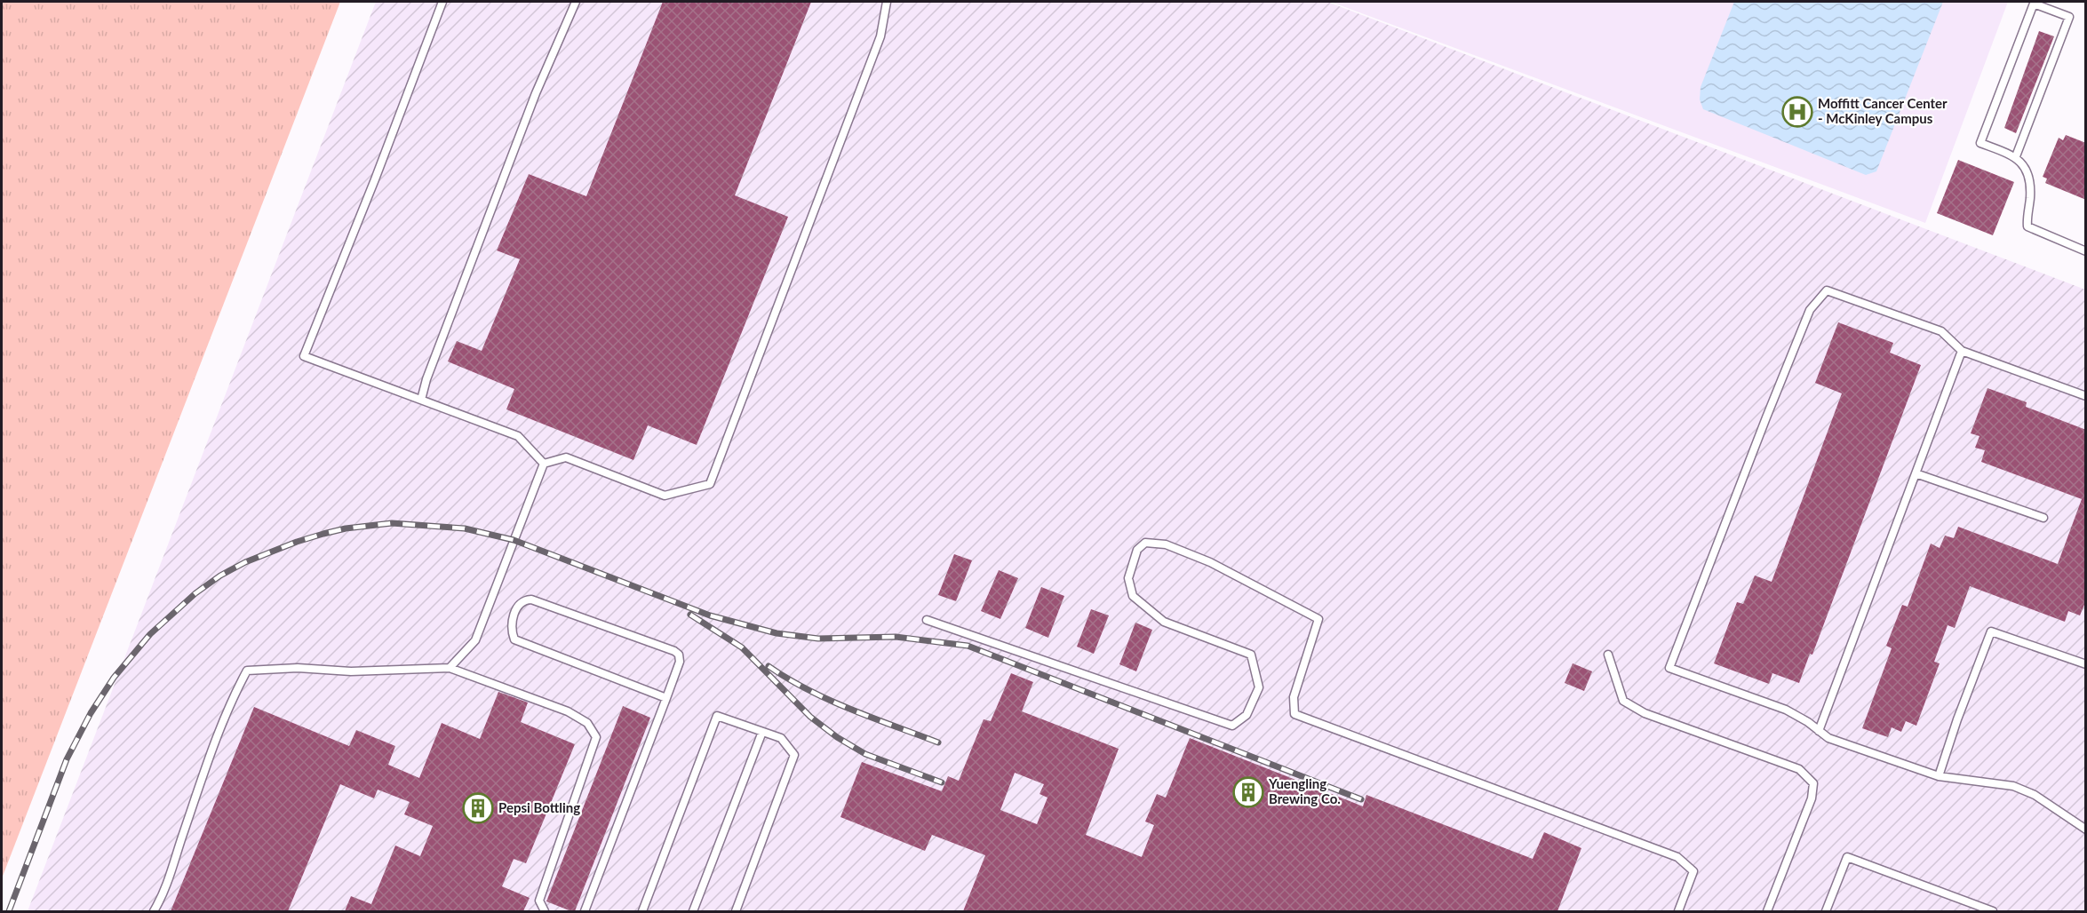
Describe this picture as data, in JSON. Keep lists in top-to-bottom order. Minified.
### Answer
{"places":{"hospital":["Moffitt Cancer Center - McKinley Campus"],"building":["Yuengling Brewing Co.","Pepsi Bottling"]}}
